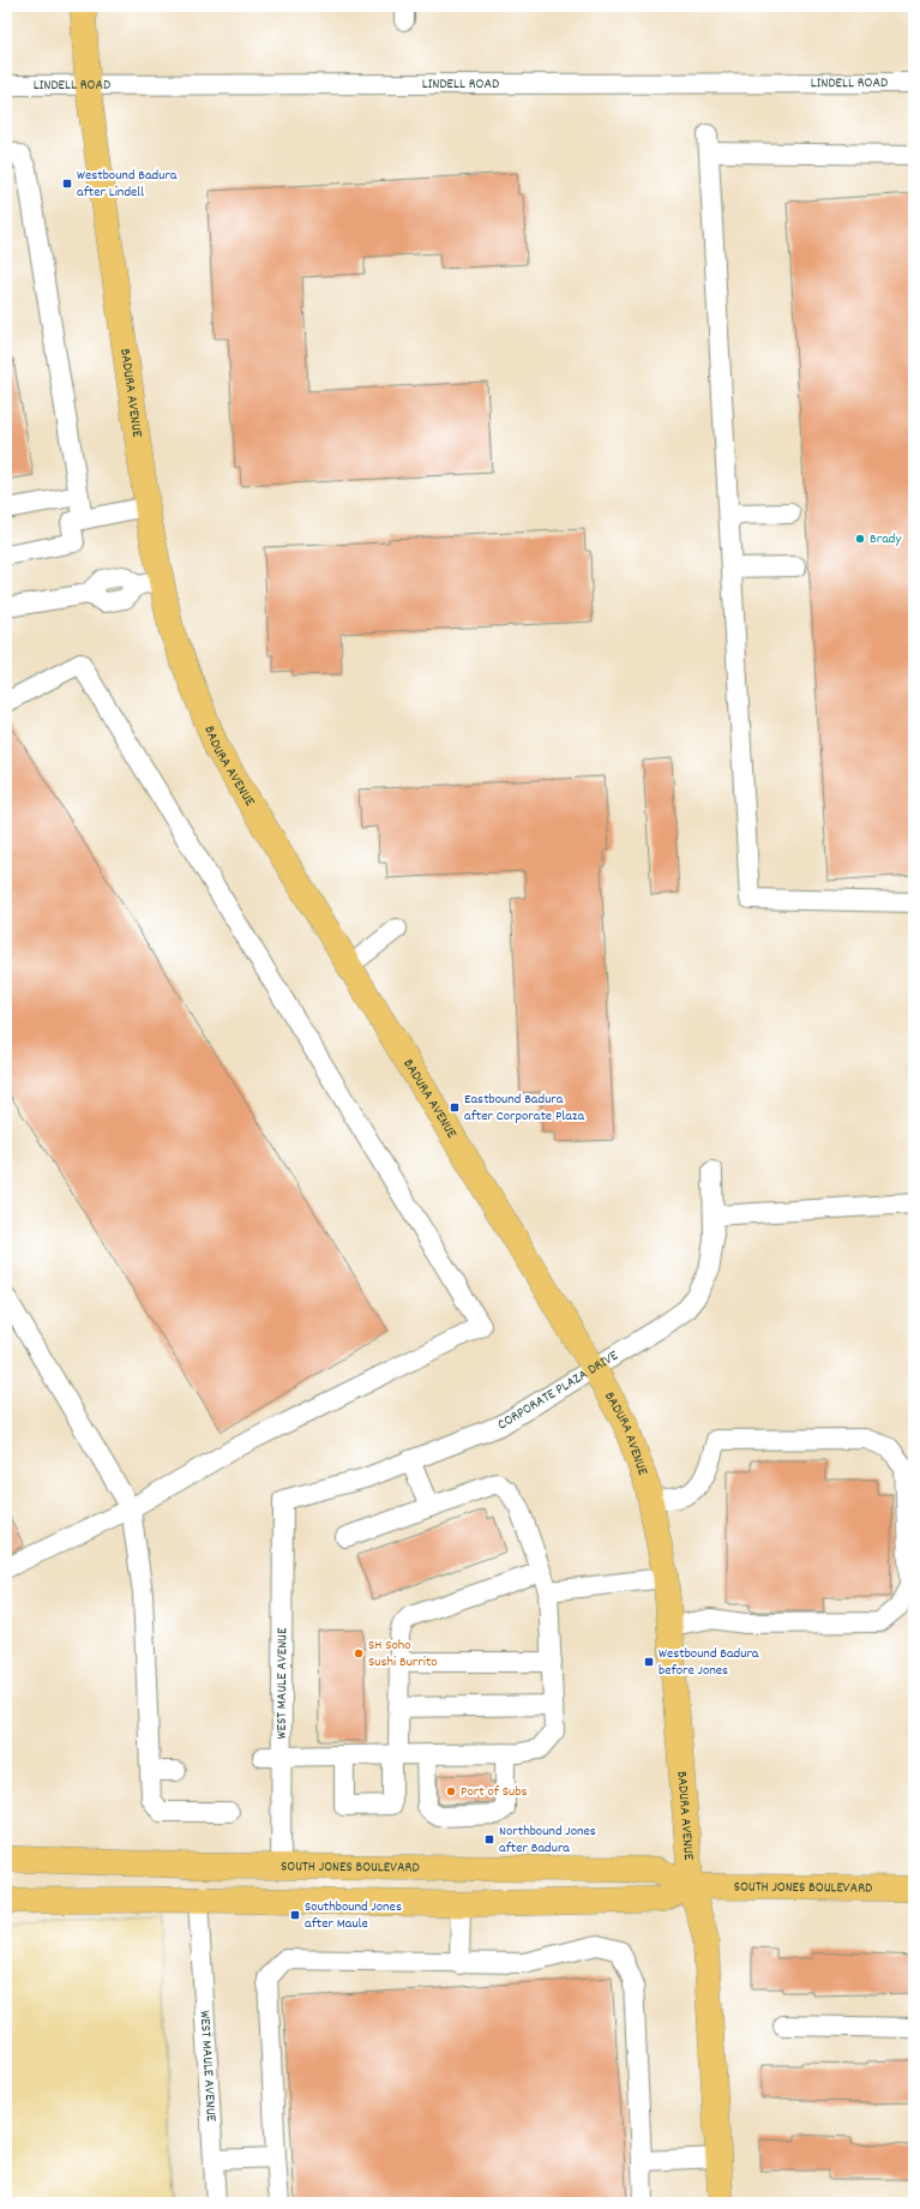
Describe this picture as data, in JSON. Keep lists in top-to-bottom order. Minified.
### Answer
{"streets":{"main road":["BADURA AVENUE","SOUTH JONES BOULEVARD"],"street":["LINDELL ROAD","CORPORATE PLAZA DRIVE","WEST MAULE AVENUE"]},"crossings":[["LINDELL ROAD","BADURA AVENUE"],["BADURA AVENUE","CORPORATE PLAZA DRIVE"],["BADURA AVENUE","SOUTH JONES BOULEVARD"],["CORPORATE PLAZA DRIVE","WEST MAULE AVENUE"],["WEST MAULE AVENUE","SOUTH JONES BOULEVARD"]],"places":{"transit":["Westbound Badura after Lindell","Eastbound Badura after Corporate Plaza","Westbound Badura before Jones","Northbound Jones after Badura","Southbound Jones after Maule"],"other":["Brady","SH Soho Sushi Burrito","Port of Subs"]}}
